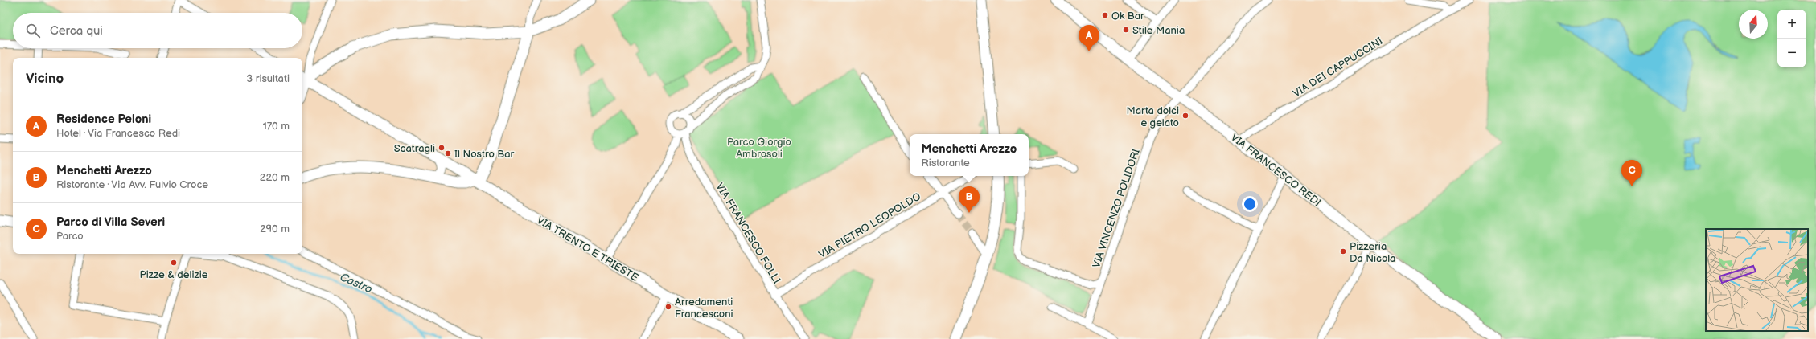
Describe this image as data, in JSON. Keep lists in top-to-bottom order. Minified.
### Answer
{"streets":{"main road":["VIA FRANCESCO REDI","VIA TRENTO E TRIESTE"],"street":["VIA DEI CAPPUCCINI","VIA VINCENZO POLIDORI","VIA PIETRO LEOPOLDO","VIA FRANCESCO FOLLI"]},"crossings":[["VIA DEI CAPPUCCINI","VIA FRANCESCO REDI"],["VIA FRANCESCO REDI","VIA VINCENZO POLIDORI"],["VIA PIETRO LEOPOLDO","VIA FRANCESCO FOLLI"]],"water":["Castro"],"parks":["Parco Giorgio Ambrosoli"],"places":["Ok Bar","Stile Mania","Marta dolci e gelato","Scatragli","Il Nostro Bar","Pizzeria Da Nicola","Pizze & delizie","Arredamenti Francesconi"],"north":"top","page":{"map_buttons":["+","−"],"search":"Cerca qui","pins":["A","C","B"],"heading":["Vicino","3 risultati"],"list":[{"mark":"A","name":"Residence Peloni","note":"Hotel · Via Francesco Redi","value":"170 m"},{"mark":"B","name":"Menchetti Arezzo","note":"Ristorante · Via Avv. Fulvio Croce","value":"220 m"},{"mark":"C","name":"Parco di Villa Severi","note":"Parco","value":"290 m"}],"popup":["Menchetti Arezzo","Ristorante"]}}
